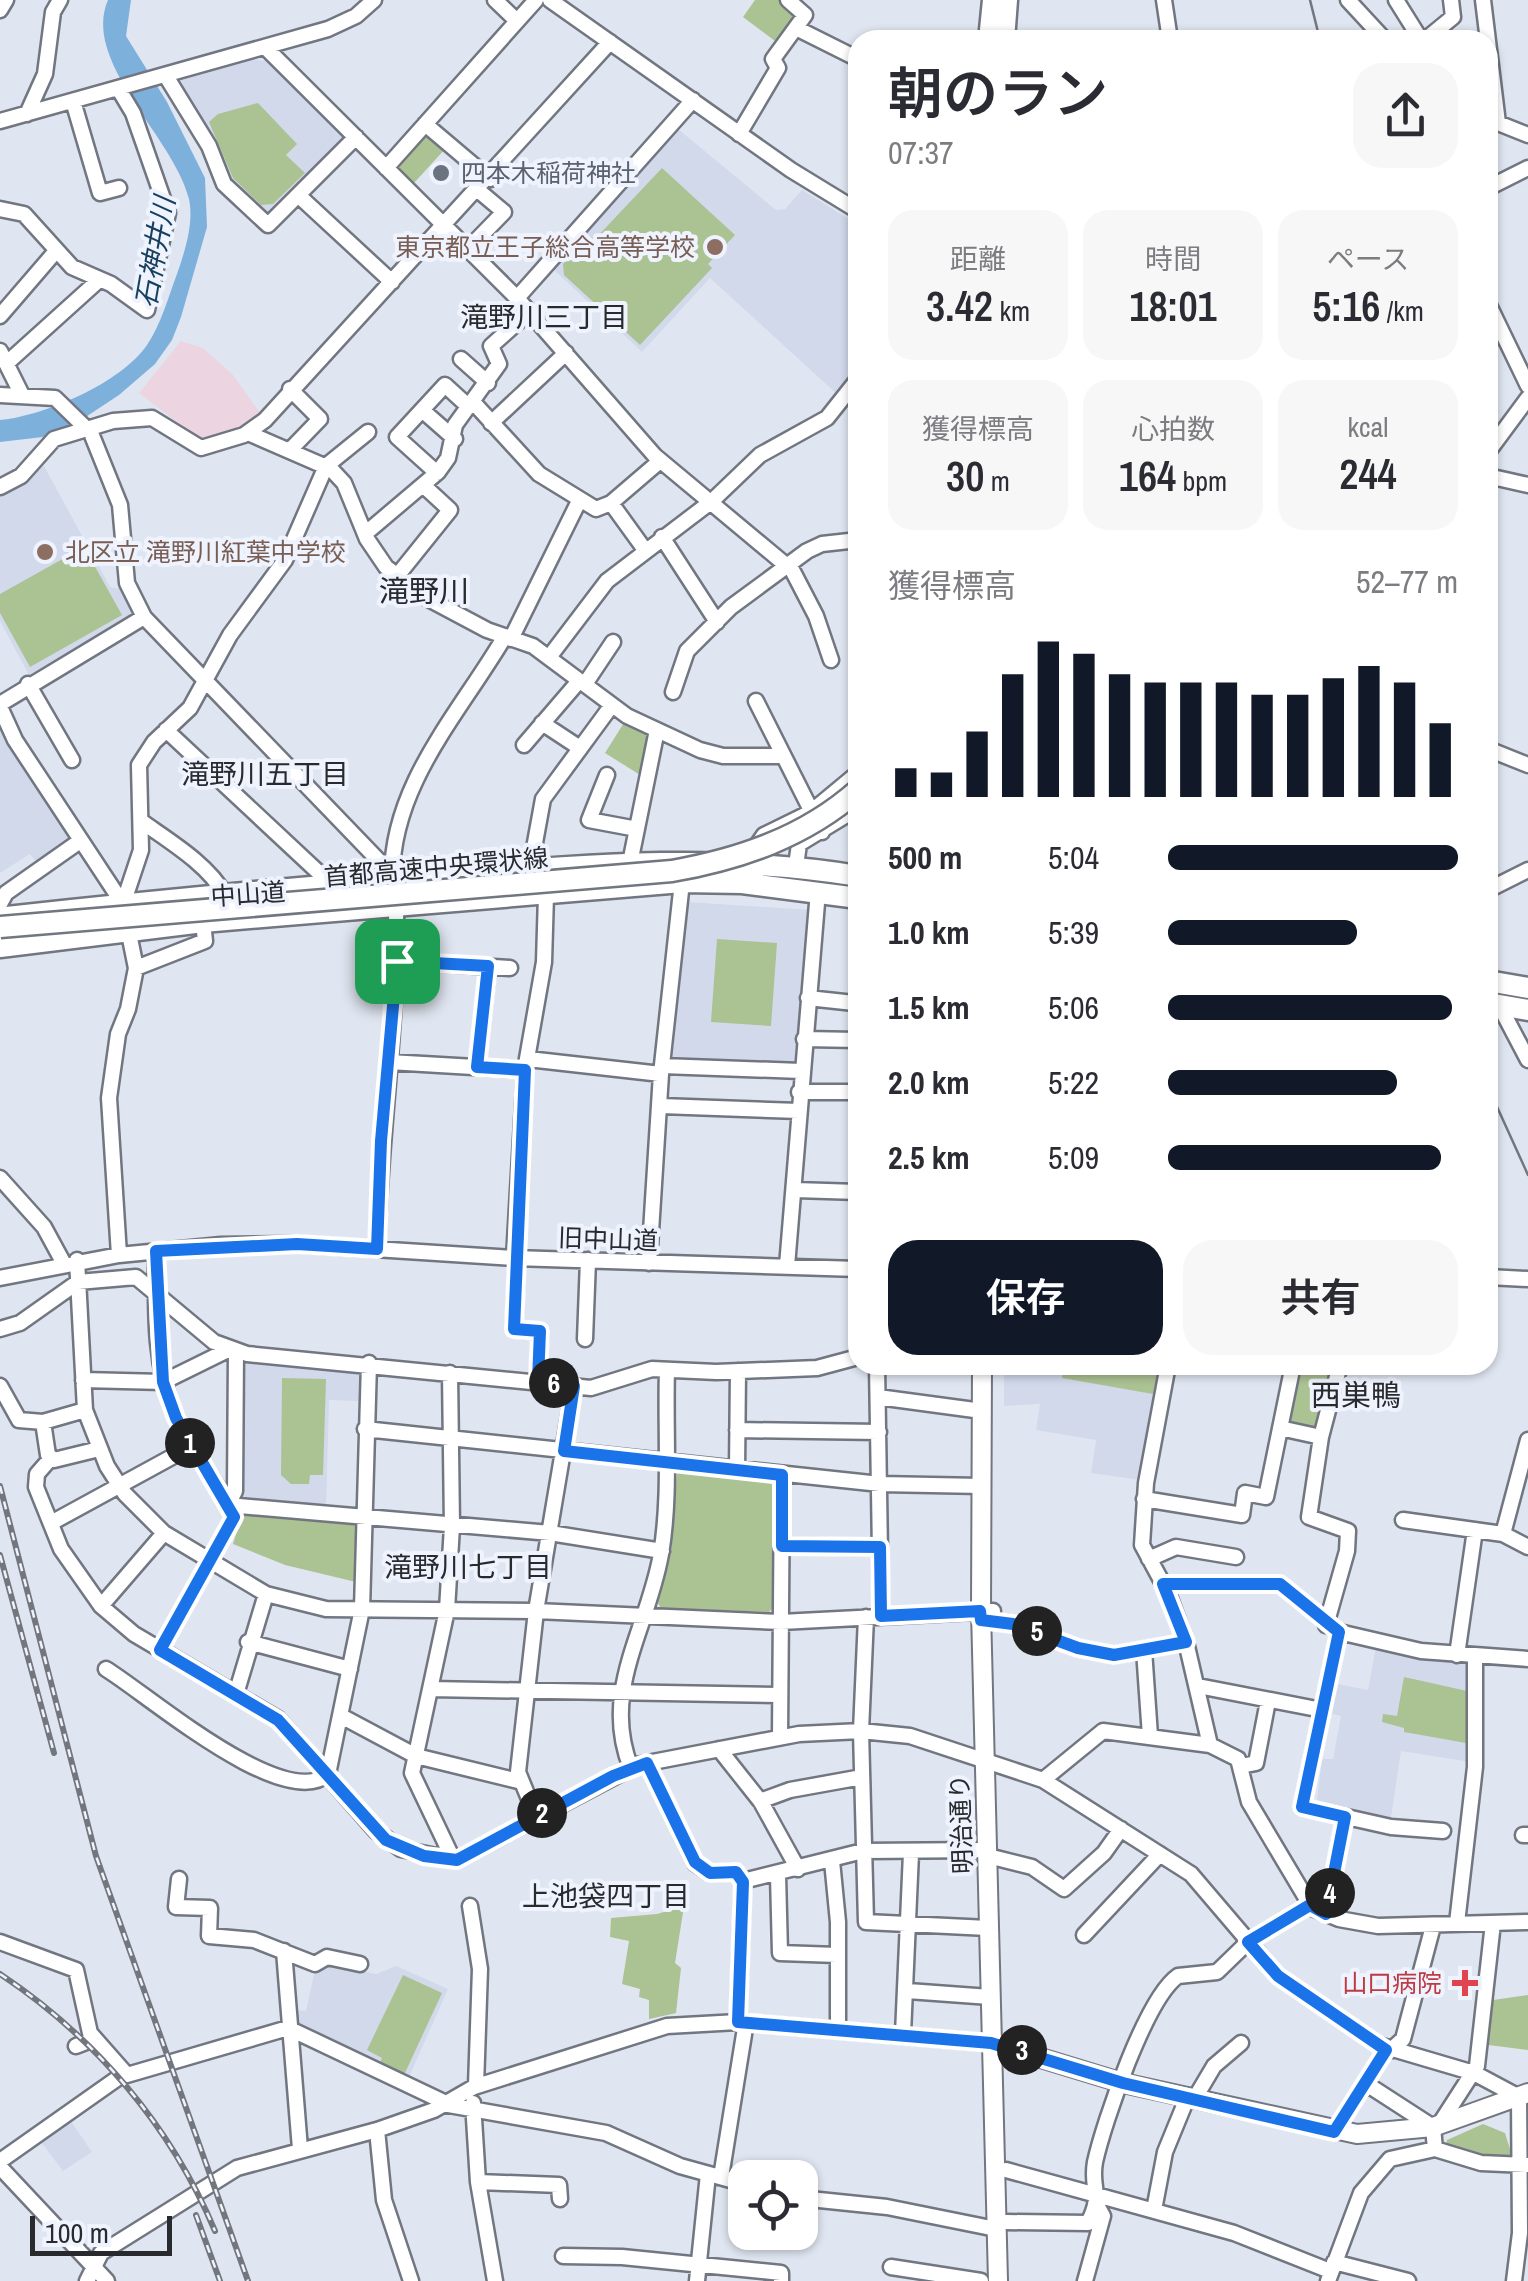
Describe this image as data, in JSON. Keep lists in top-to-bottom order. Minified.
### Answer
{"streets":{"highway":["首都高速中央環状線","中山道"],"main road":["明治通り"],"street":["旧中山道"]},"districts":["滝野川三丁目","滝野川","滝野川五丁目","西巣鴨","滝野川七丁目","上池袋四丁目"],"water":["石神井川"],"places":{"other":["四本木稲荷神社","東京都立王子総合高等学校","北区立 滝野川紅葉中学校"],"health":["山口病院"]},"scale_bar":"100 m","page":{"heading":["朝のラン","07:37"],"stats":[["距離","3.42 km"],["時間","18:01"],["ペース","5:16 /km"],["獲得標高","30 m"],["心拍数","164 bpm"],["kcal","244"]],"chart":["獲得標高","52–77 m"],"list":[{"name":"500 m","note":"5:04"},{"name":"1.0 km","note":"5:39"},{"name":"1.5 km","note":"5:06"},{"name":"2.0 km","note":"5:22"},{"name":"2.5 km","note":"5:09"}],"buttons":["保存","共有"],"pins":["6","1","5","2","4","3"],"scale":"100 m"}}
